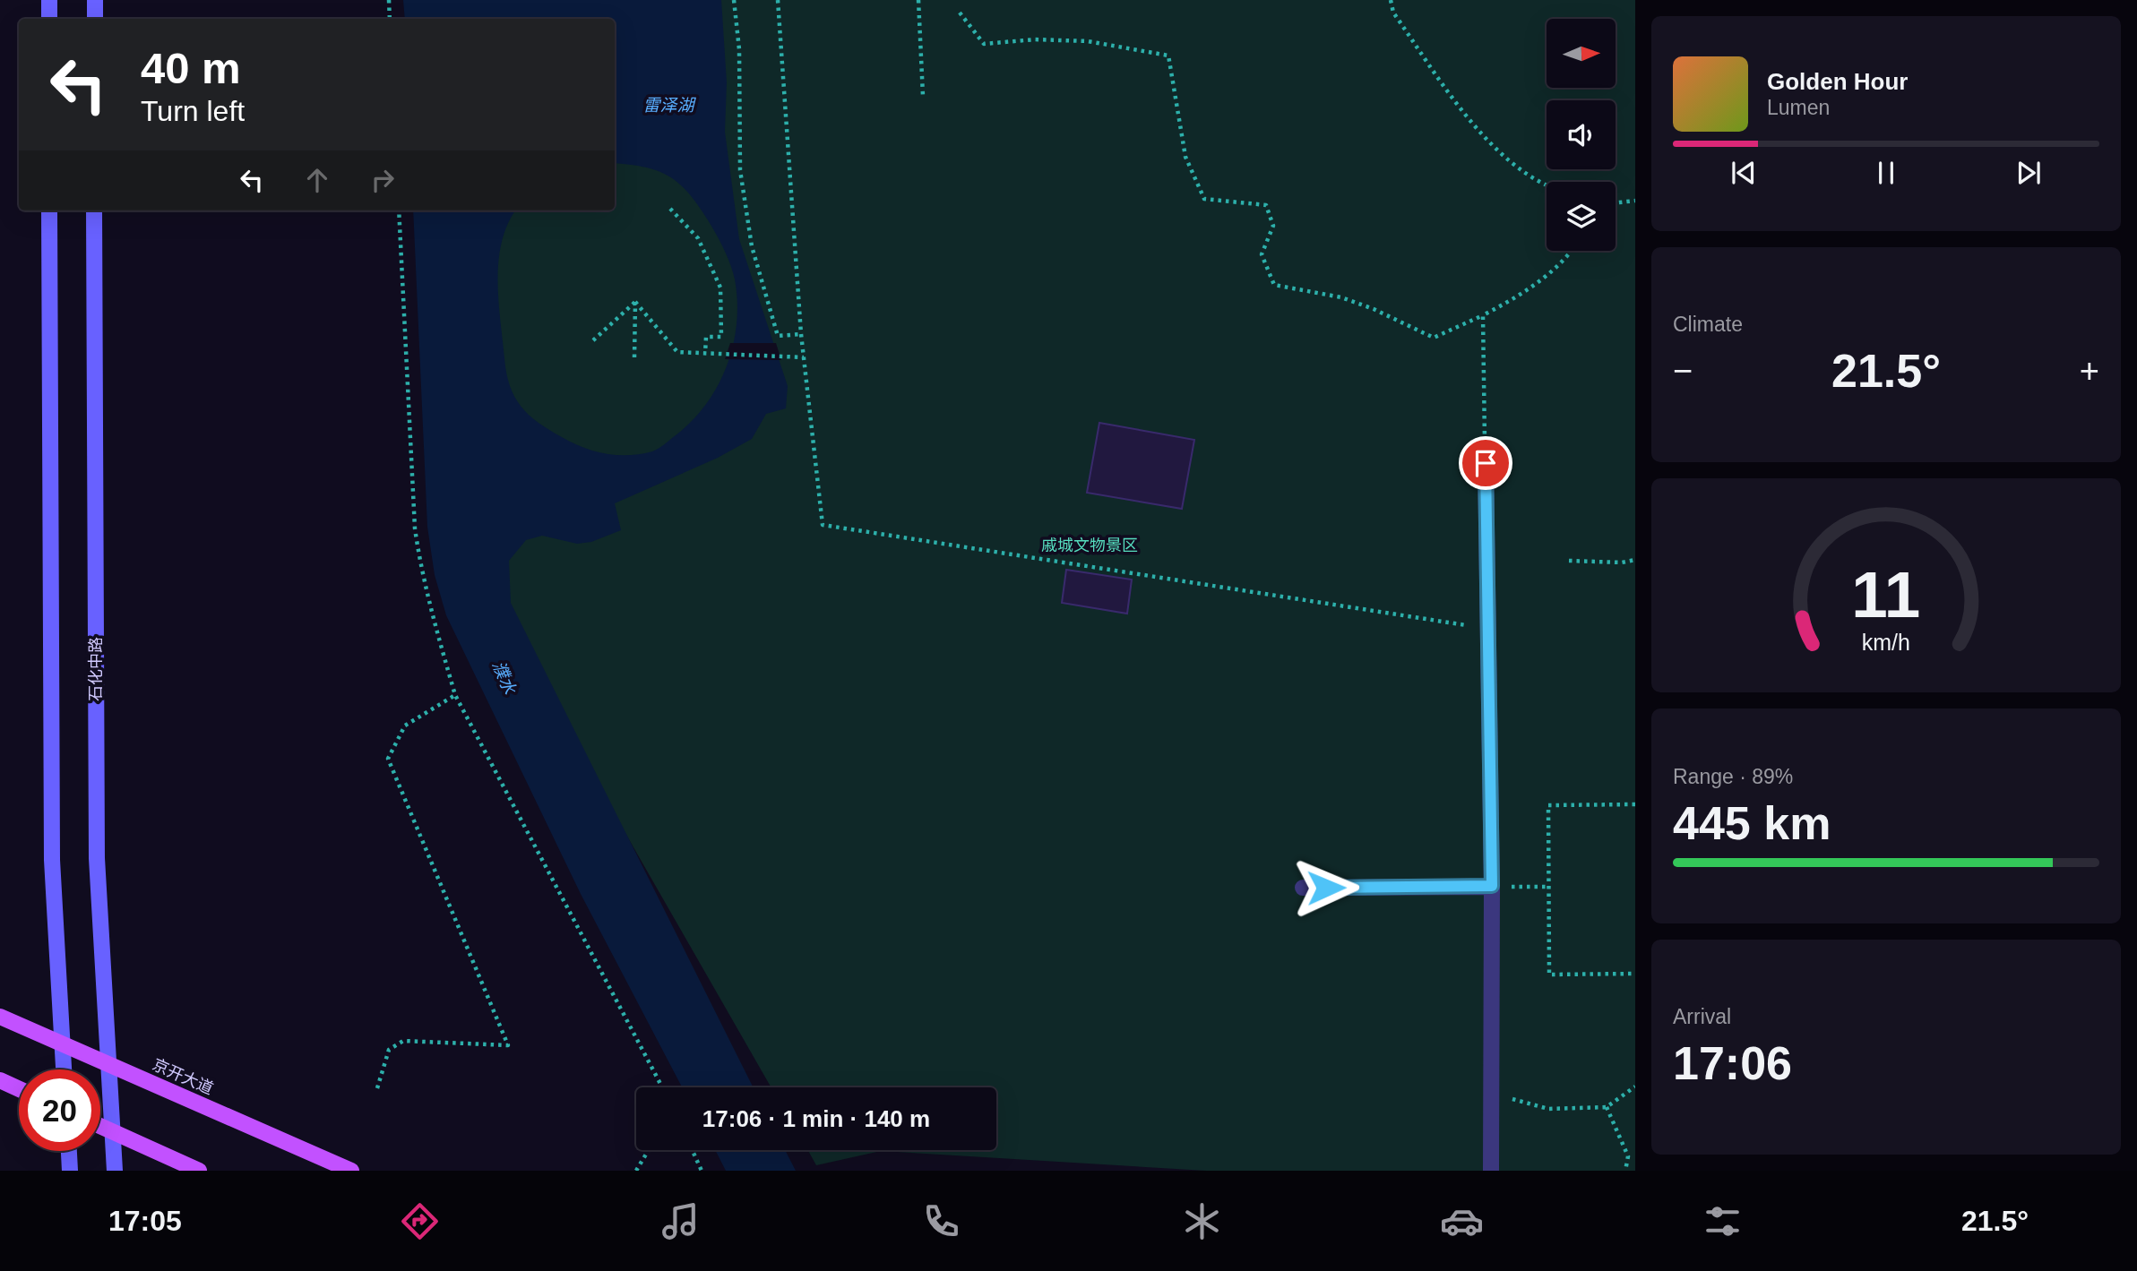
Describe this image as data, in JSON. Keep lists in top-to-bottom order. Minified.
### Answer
{"streets":{"main road":["石化中路","京开大道"]},"crossings":[["石化中路","京开大道"]],"water":["雷泽湖","濮水"],"parks":["戚城文物景区"],"north":"right","page":{"turn":["40 m","Turn left"],"song":["Golden Hour","Lumen"],"tile":["Climate",["Range · 89%","445 km"],["Arrival","17:06"]],"heat":["−","21.5°","+"],"limit":"20","trip":"17:06 · 1 min · 140 m","tabs":["17:05","21.5°"],"gauge":["11","km/h"]}}
